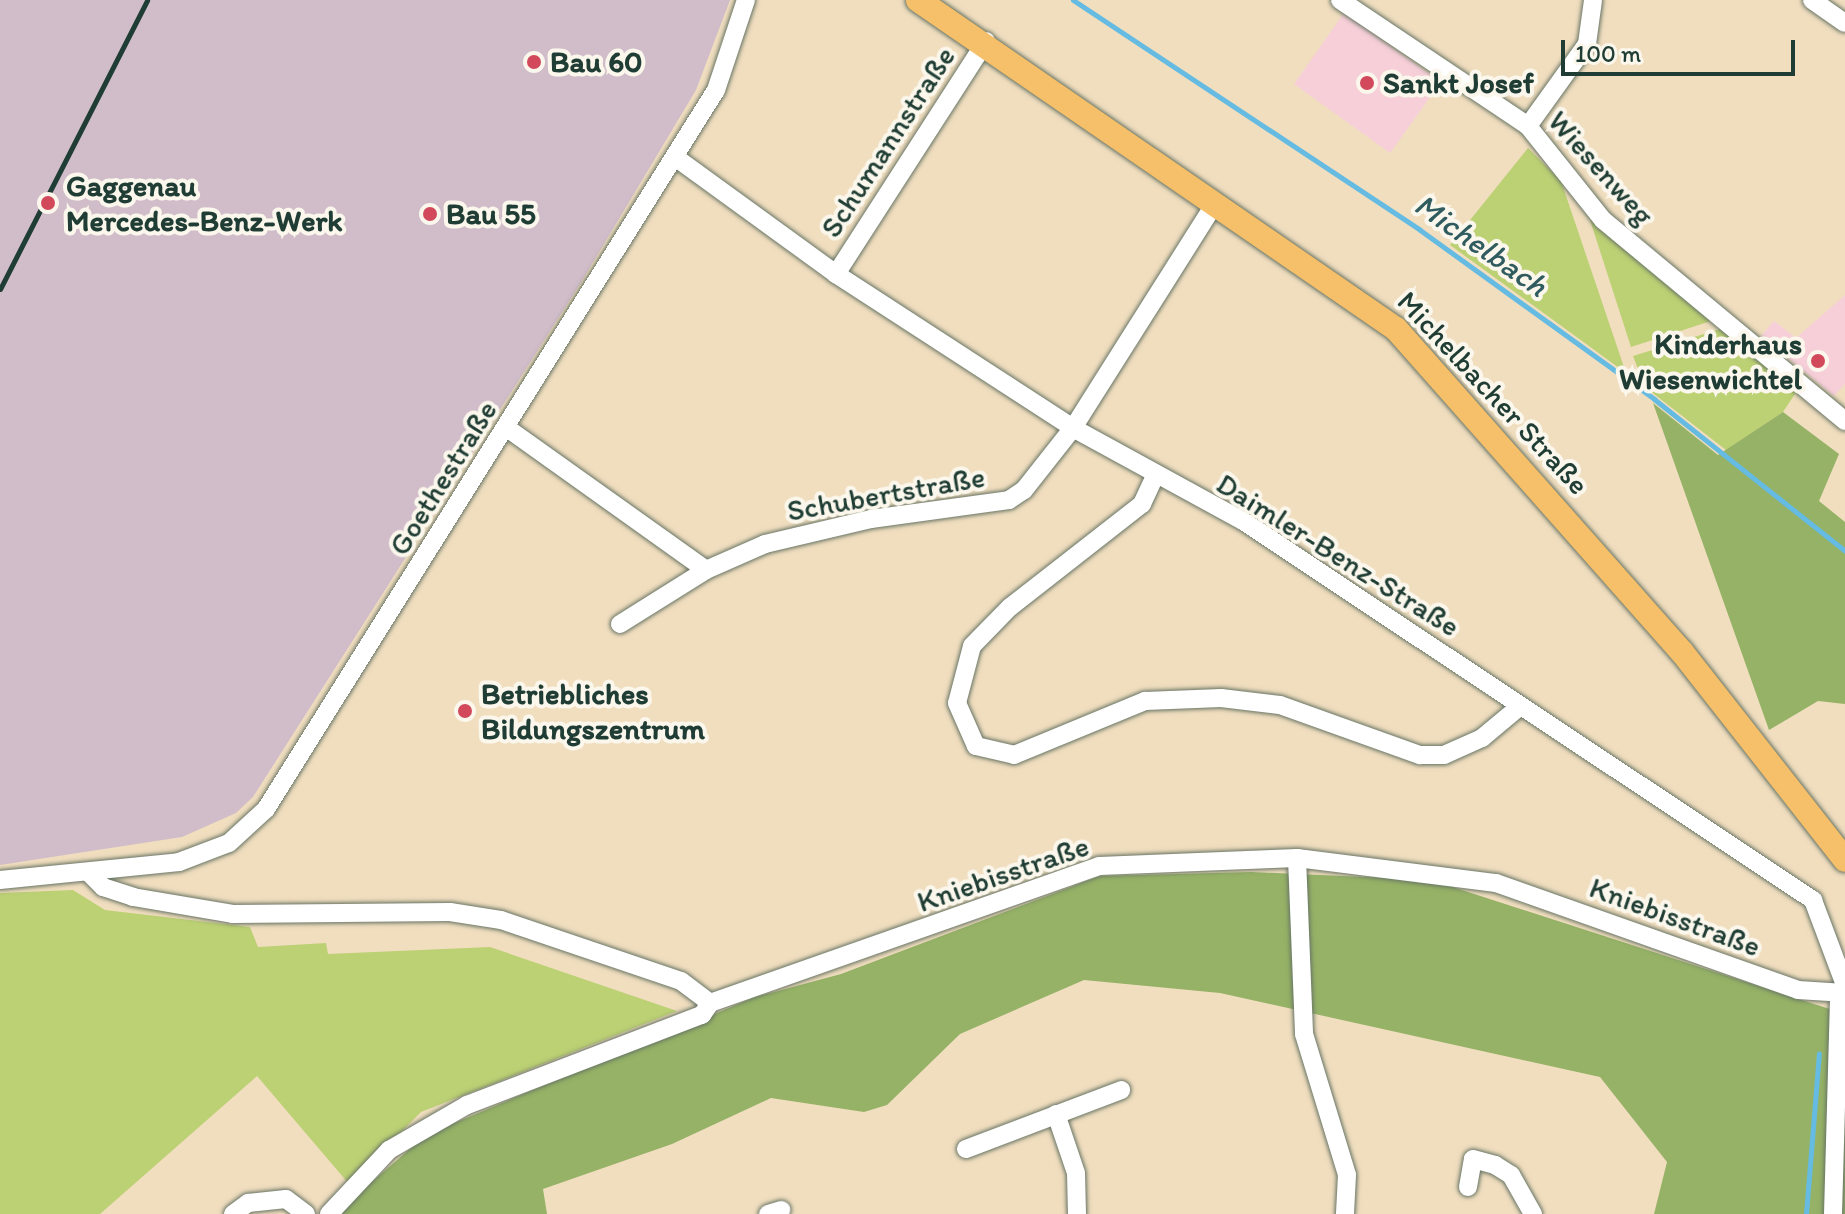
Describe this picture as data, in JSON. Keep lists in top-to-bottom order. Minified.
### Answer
{"streets":{"main road":["Michelbacher Straße"],"street":["Schumannstraße","Wiesenweg","Goethestraße","Schubertstraße","Daimler-Benz-Straße","Kniebisstraße"]},"crossings":[["Schumannstraße","Michelbacher Straße"],["Schumannstraße","Daimler-Benz-Straße"],["Michelbacher Straße","Schubertstraße"],["Goethestraße","Daimler-Benz-Straße"],["Schubertstraße","Daimler-Benz-Straße"],["Daimler-Benz-Straße","Kniebisstraße"]],"water":["Michelbach"],"places":["Bau 60","Sankt Josef","Gaggenau Mercedes-Benz-Werk","Bau 55","Kinderhaus Wiesenwichtel","Betriebliches Bildungszentrum"],"scale_bar":"100 m"}
